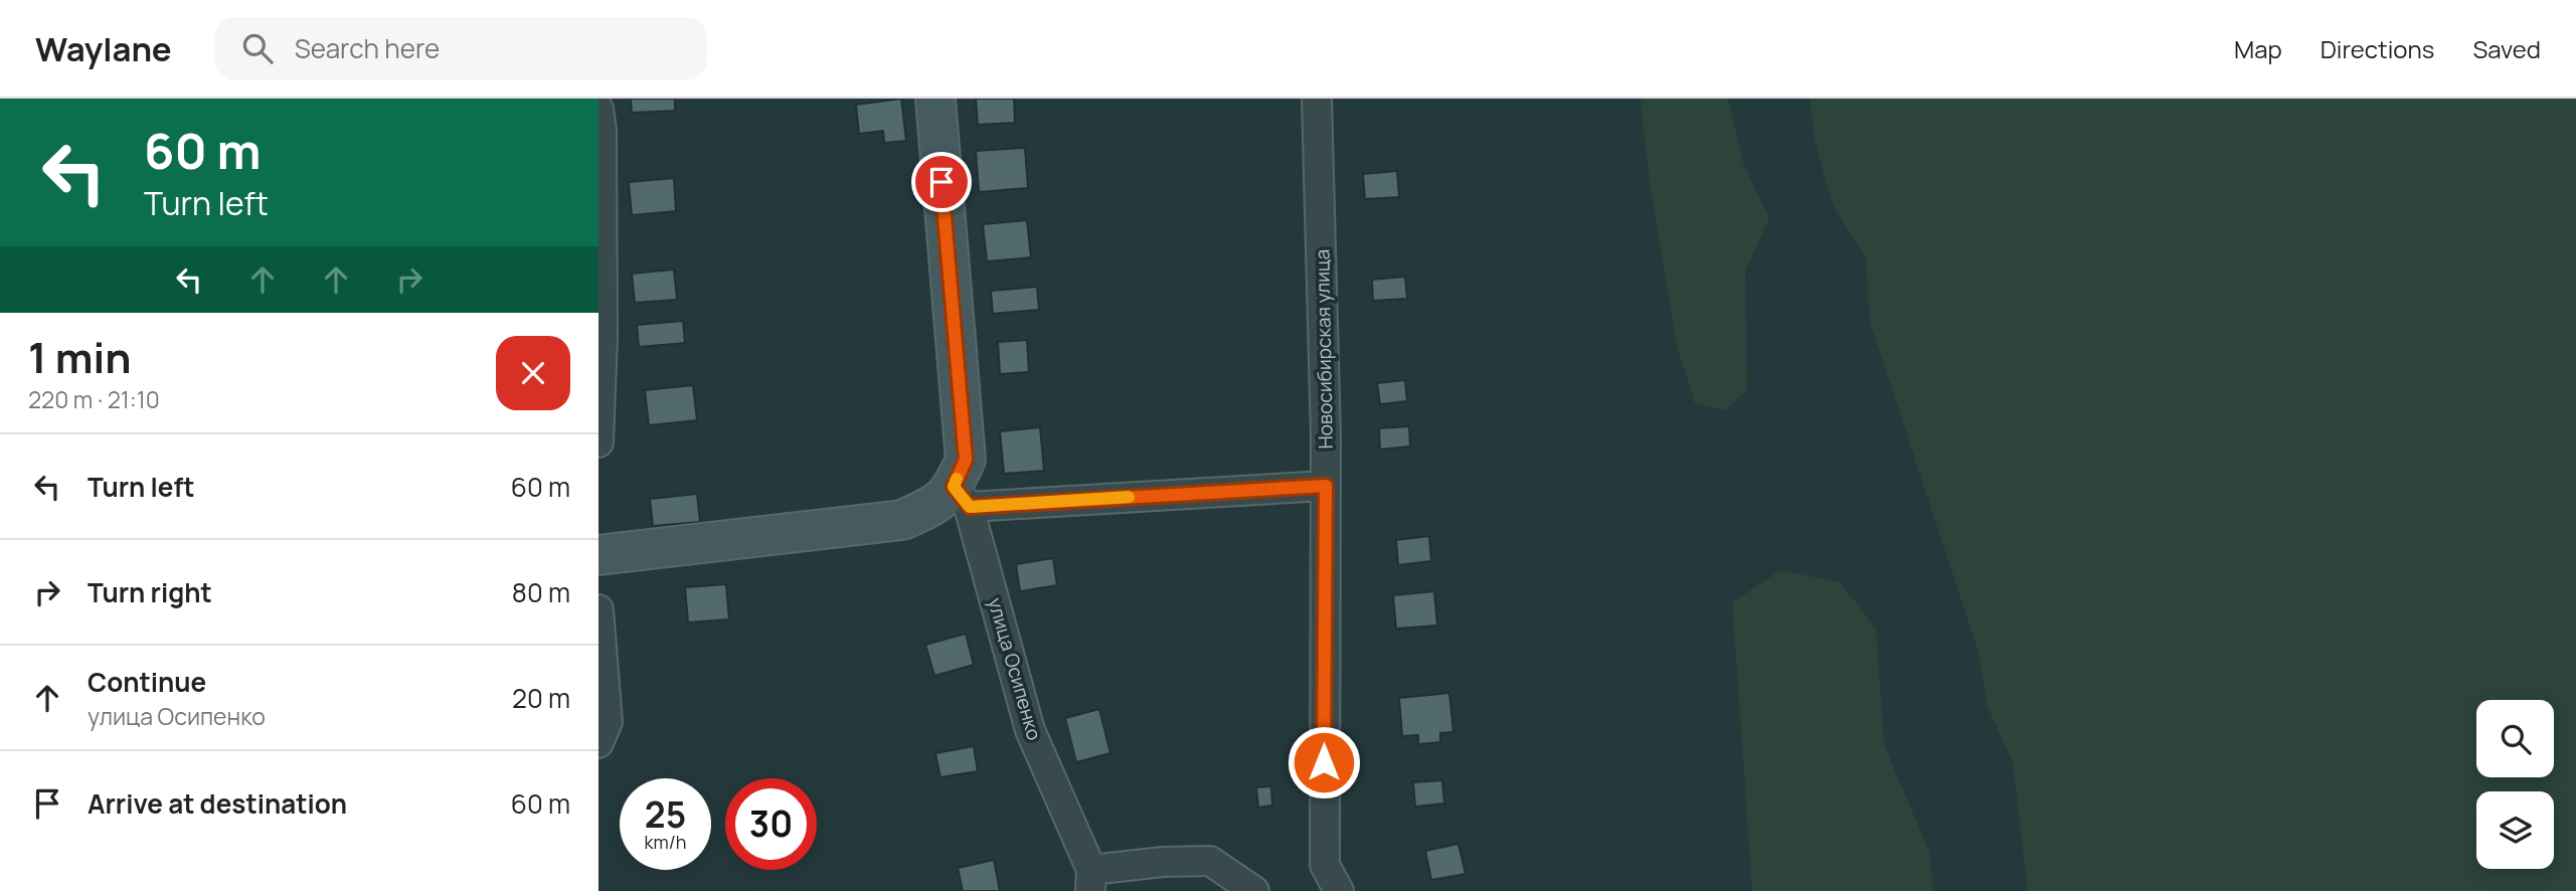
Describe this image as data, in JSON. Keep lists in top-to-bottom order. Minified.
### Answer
{"streets":{"street":["Новосибирская улица","улица Осипенко"]},"page":{"header":"Waylane","search":"Search here","nav":["Map","Directions","Saved"],"turn":["60 m","Turn left"],"heading":["1 min","220 m · 21:10"],"list":[{"name":"Turn left","value":"60 m"},{"name":"Turn right","value":"80 m"},{"name":"Continue","note":"улица Осипенко","value":"20 m"},{"name":"Arrive at destination","value":"60 m"}],"speed":"25 km/h","limit":"30"}}
